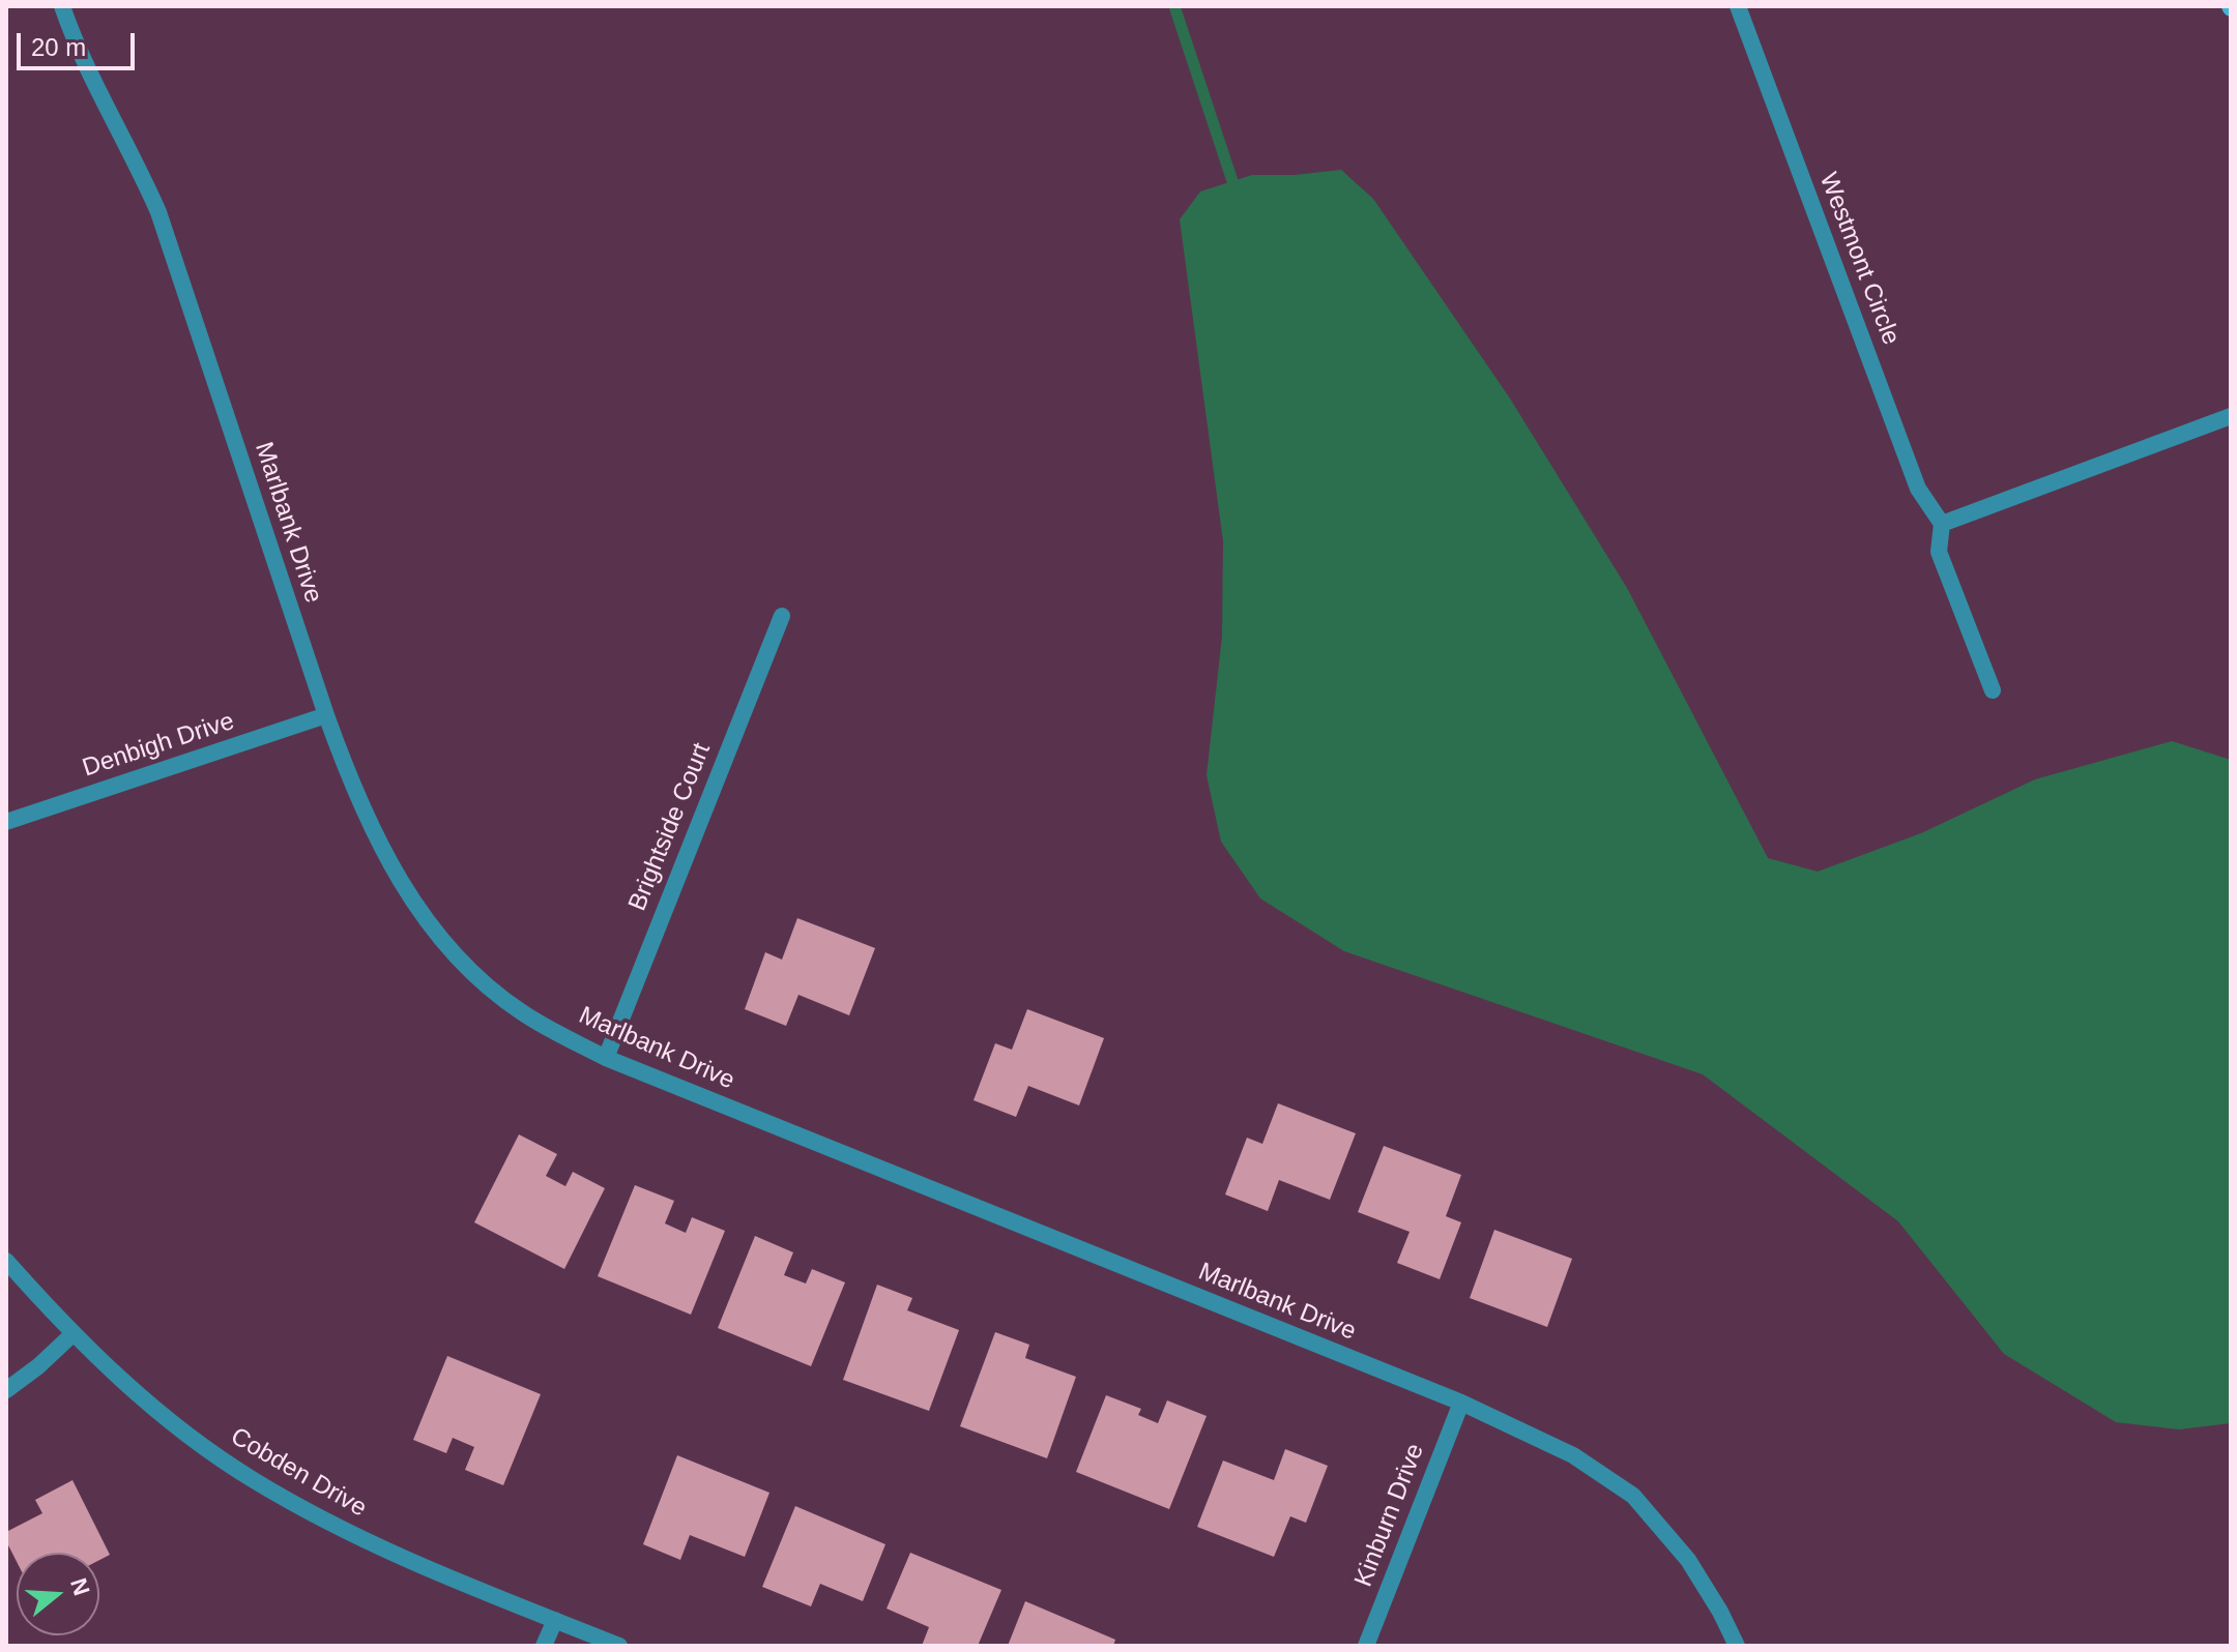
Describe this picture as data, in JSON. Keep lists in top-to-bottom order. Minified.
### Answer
{"streets":{"street":["Westmont Circle","Marlbank Drive","Denbigh Drive","Brightside Court","Cobden Drive","Kinburn Drive"]},"crossings":[["Marlbank Drive","Denbigh Drive"],["Marlbank Drive","Brightside Court"],["Marlbank Drive","Kinburn Drive"]],"scale_bar":"20 m","north":"right"}
